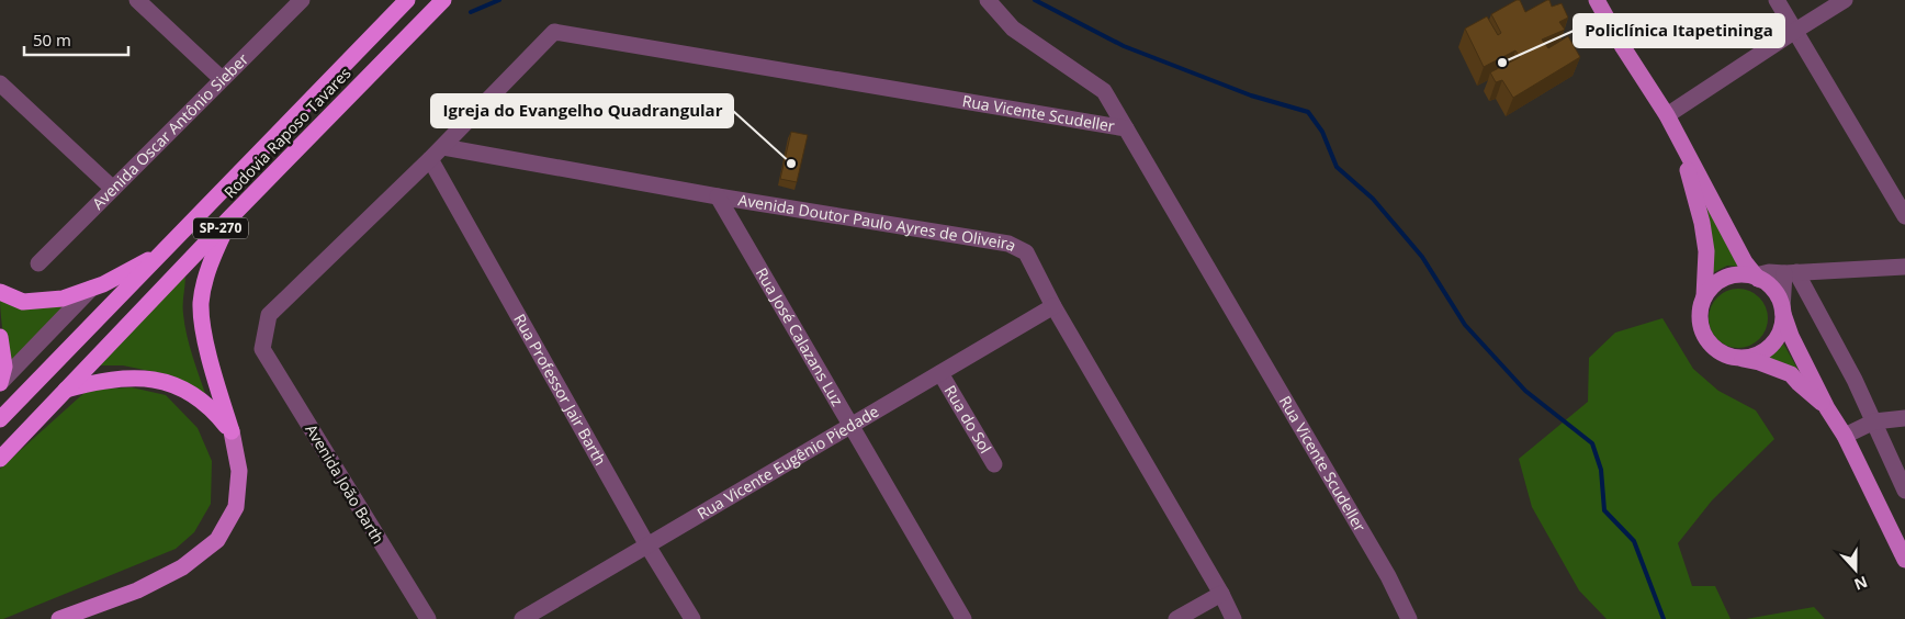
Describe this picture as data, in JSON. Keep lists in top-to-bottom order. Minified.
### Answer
{"streets":{"highway":["Rodovia Raposo Tavares","SP-270"],"street":["Rua Vicente Scudeller","Avenida Oscar Antônio Sieber","Avenida Doutor Paulo Ayres de Oliveira","Rua José Calazans Luz","Rua Professor Jair Barth","Rua do Sol","Rua Vicente Eugênio Piedade","Avenida João Barth"]},"crossings":[["Rua Vicente Scudeller","Avenida Doutor Paulo Ayres de Oliveira"],["Avenida Doutor Paulo Ayres de Oliveira","Rua José Calazans Luz"],["Avenida Doutor Paulo Ayres de Oliveira","Rua Vicente Eugênio Piedade"],["Rua José Calazans Luz","Rua Vicente Eugênio Piedade"],["Rua Professor Jair Barth","Rua Vicente Eugênio Piedade"],["Rua Professor Jair Barth","Avenida João Barth"],["Rua do Sol","Rua Vicente Eugênio Piedade"]],"places":["Policlínica Itapetininga","Igreja do Evangelho Quadrangular"],"scale_bar":"50 m","north":"bottom"}
